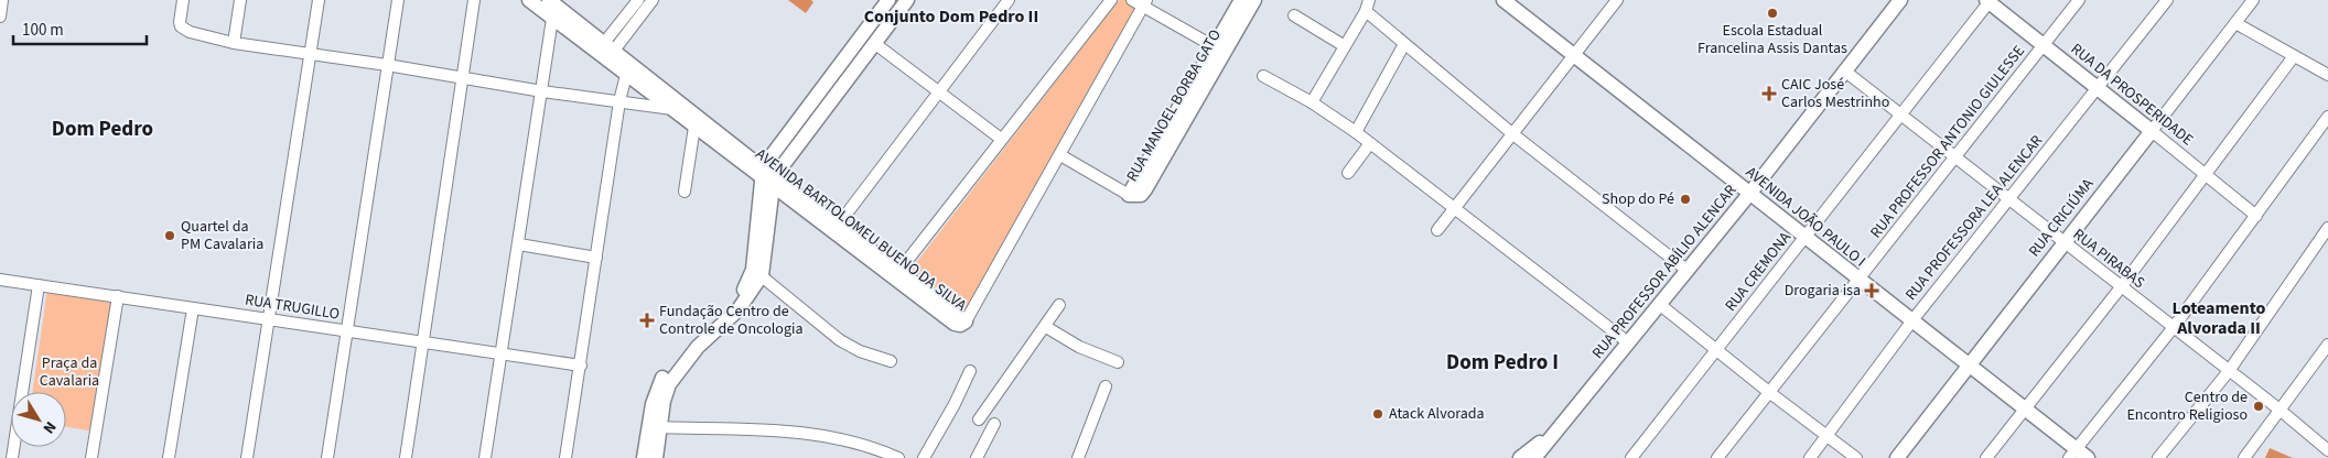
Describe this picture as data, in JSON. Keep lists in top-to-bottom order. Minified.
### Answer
{"streets":{"street":["RUA DA PROSPERIDADE","RUA MANOEL BORBA GATO","RUA PROFESSOR ANTONIO GIULESSE","AVENIDA JOÃO PAULO I","RUA PROFESSORA LEA ALENCAR","RUA CRICIÚMA","AVENIDA BARTOLOMEU BUENO DA SILVA","RUA PIRABAS","RUA PROFESSOR ABÍLIO ALENCAR","RUA CREMONA","RUA TRUGILLO"]},"crossings":[["RUA DA PROSPERIDADE","RUA PROFESSOR ANTONIO GIULESSE"],["RUA DA PROSPERIDADE","RUA PROFESSORA LEA ALENCAR"],["RUA DA PROSPERIDADE","RUA CRICIÚMA"],["RUA DA PROSPERIDADE","RUA CREMONA"],["RUA PROFESSOR ANTONIO GIULESSE","AVENIDA JOÃO PAULO I"],["RUA PROFESSOR ANTONIO GIULESSE","RUA PIRABAS"],["AVENIDA JOÃO PAULO I","RUA PROFESSORA LEA ALENCAR"],["AVENIDA JOÃO PAULO I","RUA CRICIÚMA"],["AVENIDA JOÃO PAULO I","RUA PROFESSOR ABÍLIO ALENCAR"],["AVENIDA JOÃO PAULO I","RUA CREMONA"],["RUA PROFESSORA LEA ALENCAR","RUA PIRABAS"],["RUA CRICIÚMA","RUA PIRABAS"],["RUA PIRABAS","RUA PROFESSOR ABÍLIO ALENCAR"],["RUA PIRABAS","RUA CREMONA"]],"districts":["Conjunto Dom Pedro II","Dom Pedro","Loteamento Alvorada II","Dom Pedro I"],"parks":["Praça da Cavalaria"],"places":{"other":["Escola Estadual Francelina Assis Dantas","Shop do Pé","Quartel da PM Cavalaria","Centro de Encontro Religioso","Atack Alvorada"],"health":["CAIC José Carlos Mestrinho","Drogaria isa","Fundação Centro de Controle de Oncologia"]},"scale_bar":"100 m","north":"bottom right"}
